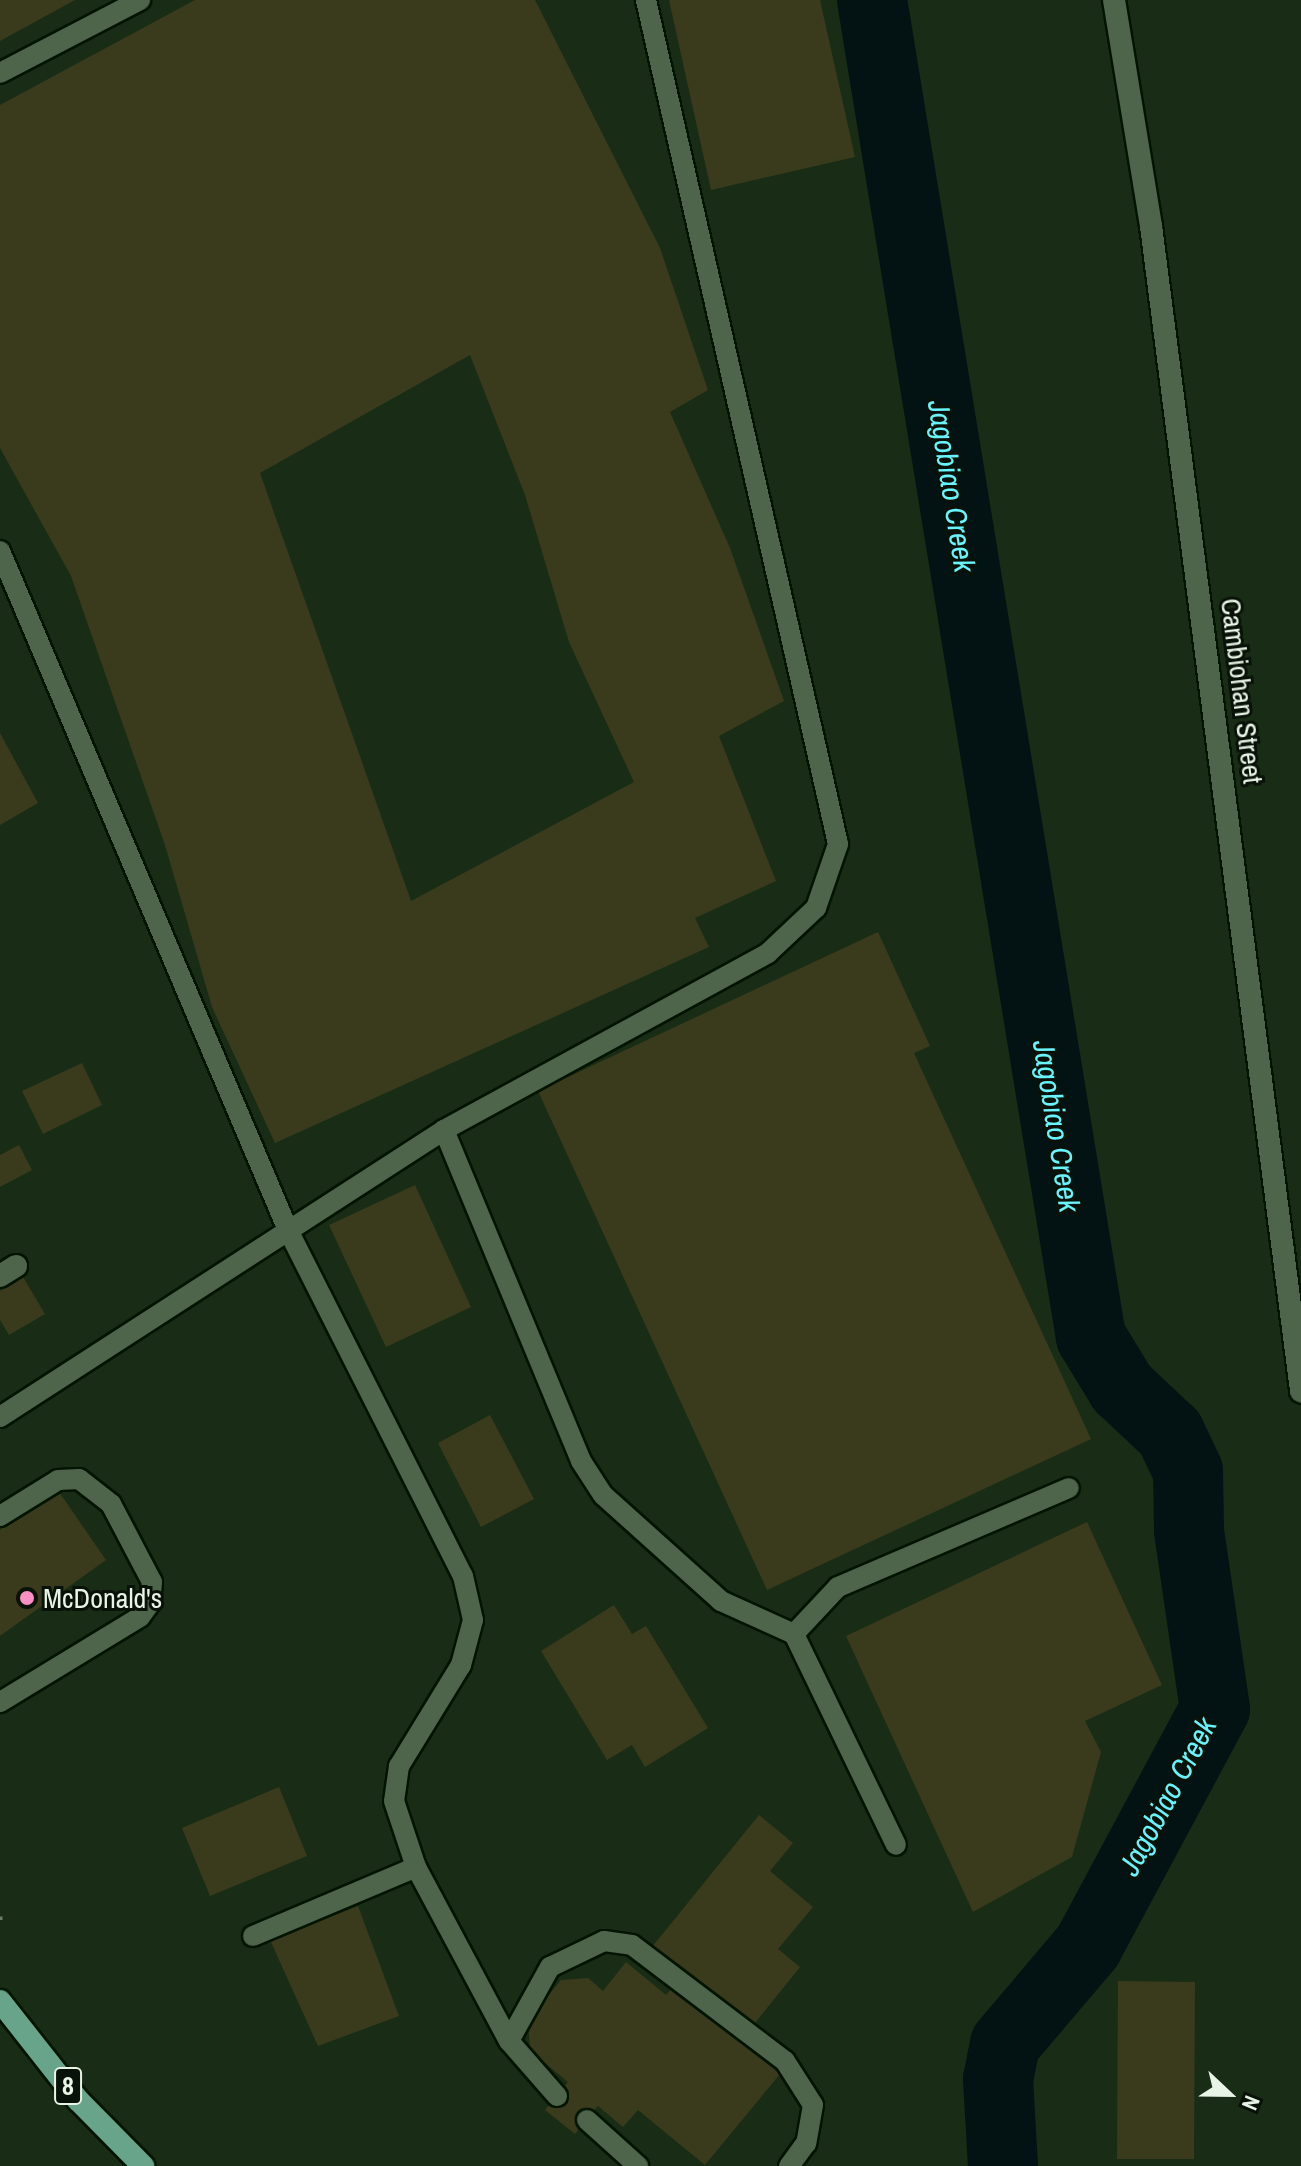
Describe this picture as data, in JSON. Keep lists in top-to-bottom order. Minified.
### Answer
{"streets":{"main road":["8"],"street":["Cambiohan Street"]},"water":["Jagobiao Creek"],"places":["McDonald's"],"north":"right"}
